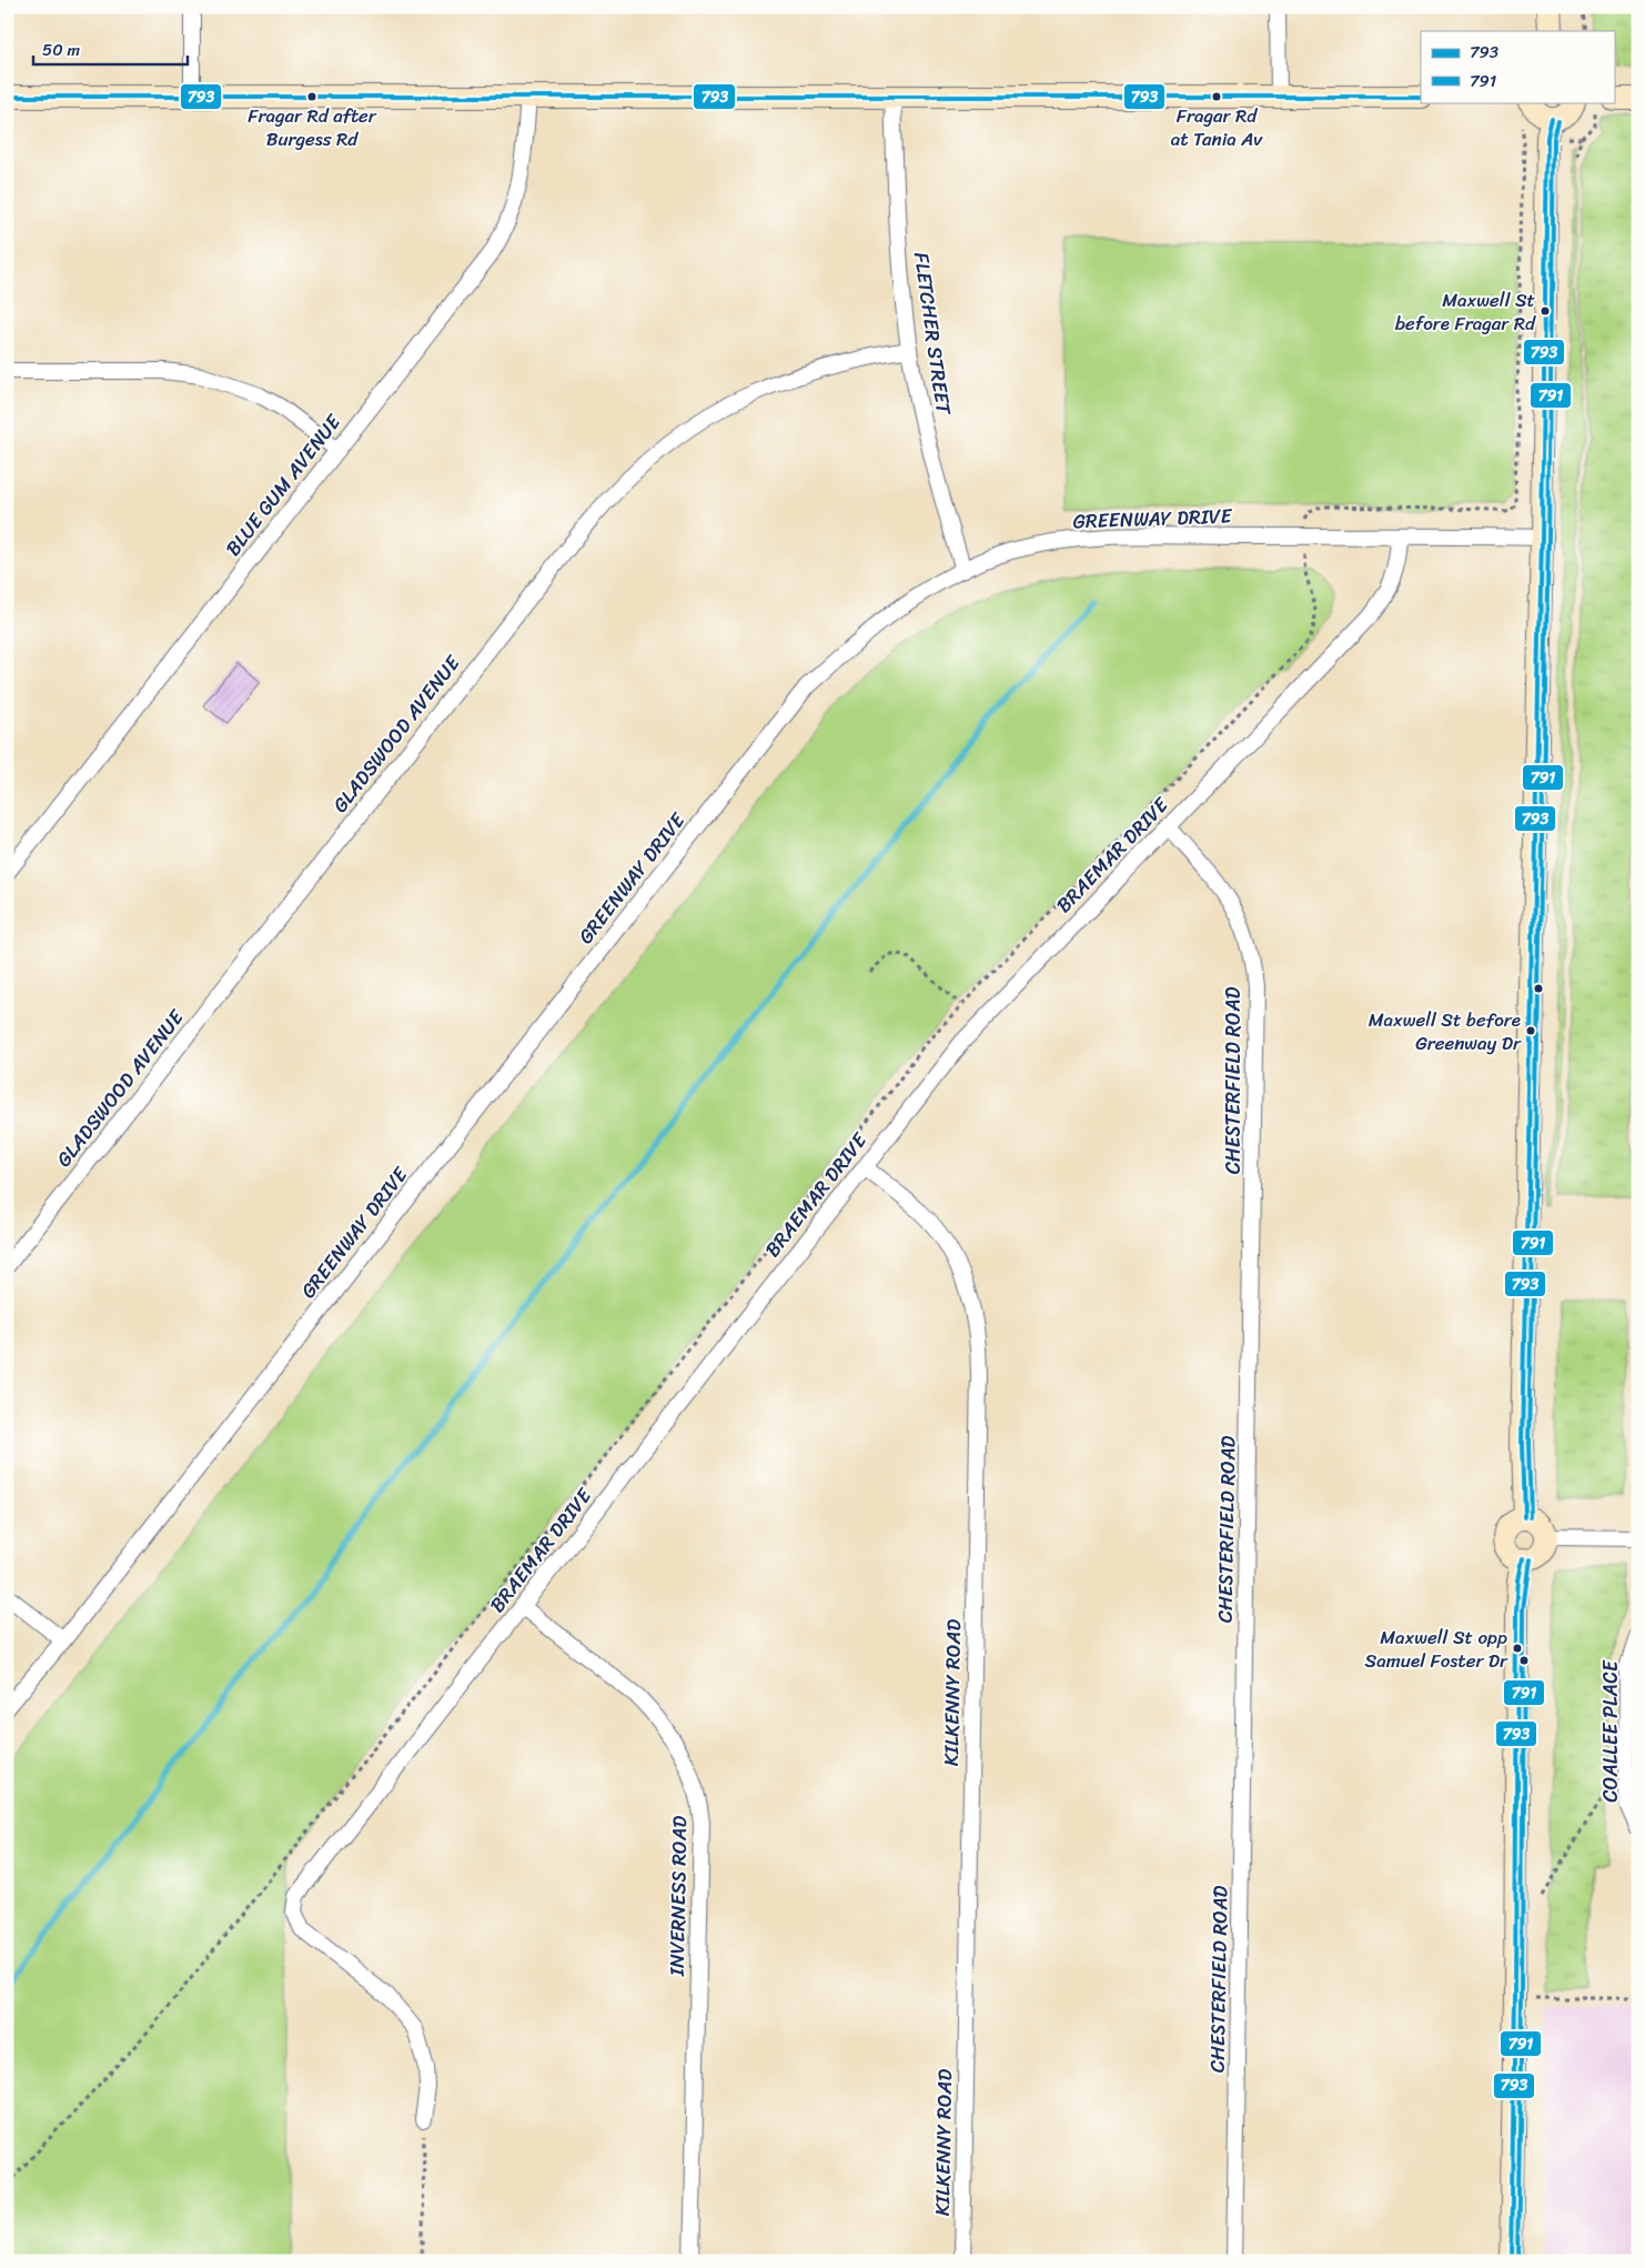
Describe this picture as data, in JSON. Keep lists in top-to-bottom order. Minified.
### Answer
{"streets":{"street":["FLETCHER STREET","BLUE GUM AVENUE","GREENWAY DRIVE","GLADSWOOD AVENUE","BRAEMAR DRIVE","CHESTERFIELD ROAD","KILKENNY ROAD","COALLEE PLACE","INVERNESS ROAD"]},"crossings":[["FLETCHER STREET","GREENWAY DRIVE"],["FLETCHER STREET","GLADSWOOD AVENUE"],["GREENWAY DRIVE","BRAEMAR DRIVE"],["BRAEMAR DRIVE","CHESTERFIELD ROAD"],["BRAEMAR DRIVE","KILKENNY ROAD"],["BRAEMAR DRIVE","INVERNESS ROAD"]],"places":["Fragar Rd after Burgess Rd","Fragar Rd at Tania Av","Maxwell St before Fragar Rd","Maxwell St before Greenway Dr","Maxwell St opp Samuel Foster Dr"],"lines":["transit line 793","transit line 791"],"legend":["793","791"],"scale_bar":"50 m"}
